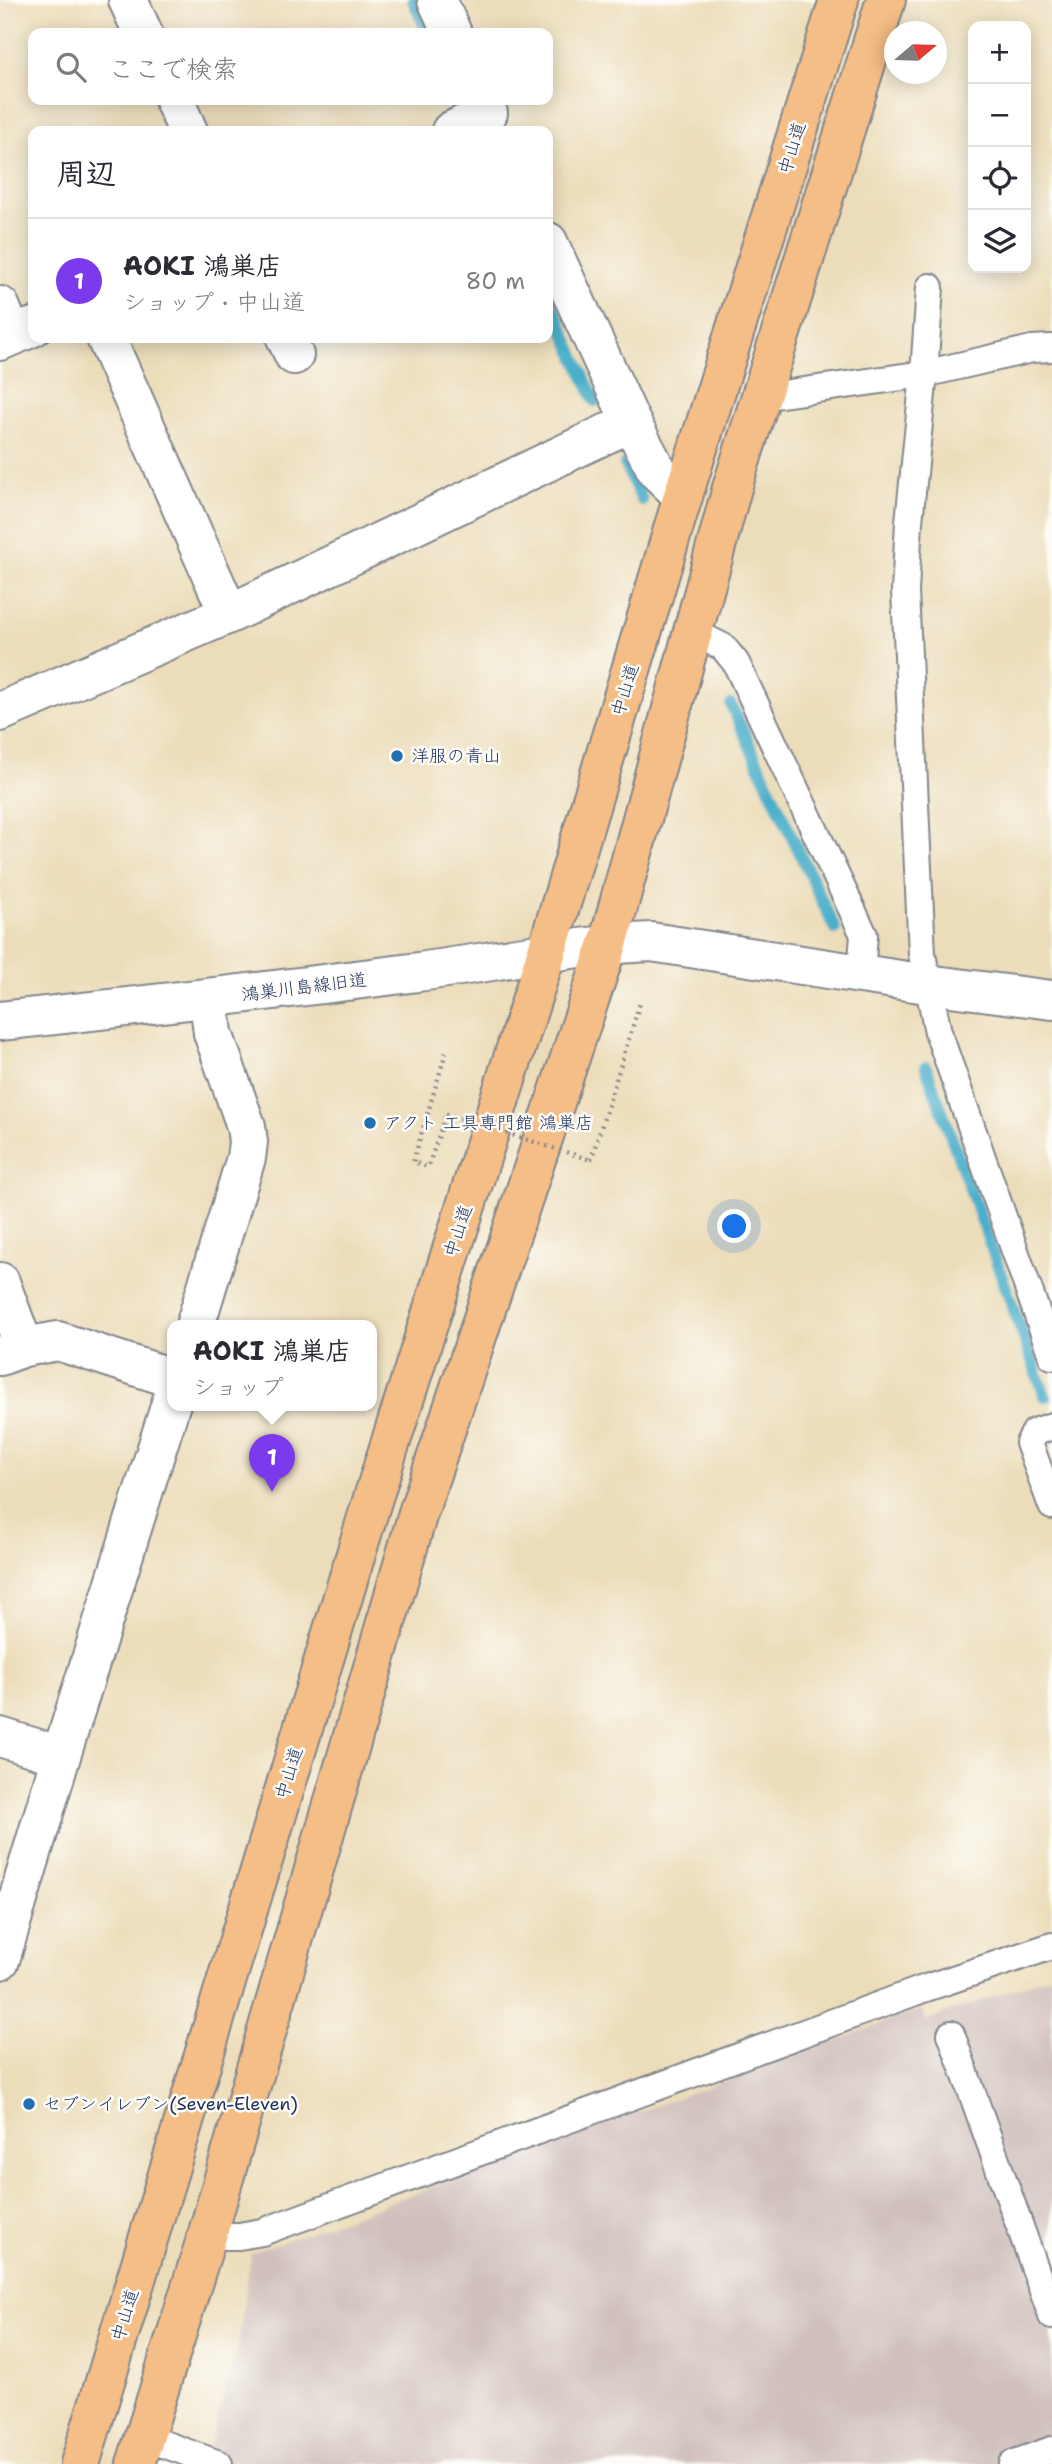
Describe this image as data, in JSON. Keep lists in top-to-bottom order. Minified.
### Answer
{"streets":{"highway":["中山道"],"street":["鴻巣川島線旧道"]},"crossings":[["中山道","鴻巣川島線旧道"]],"places":["洋服の青山","アクト 工具専門館 鴻巣店","セブンイレブン(Seven-Eleven)"],"north":"right","page":{"map_buttons":["+","−"],"search":"ここで検索","heading":"周辺","list":[{"mark":"1","name":"AOKI 鴻巣店","note":"ショップ · 中山道","value":"80 m"}],"popup":["AOKI 鴻巣店","ショップ"],"pins":"1"}}
